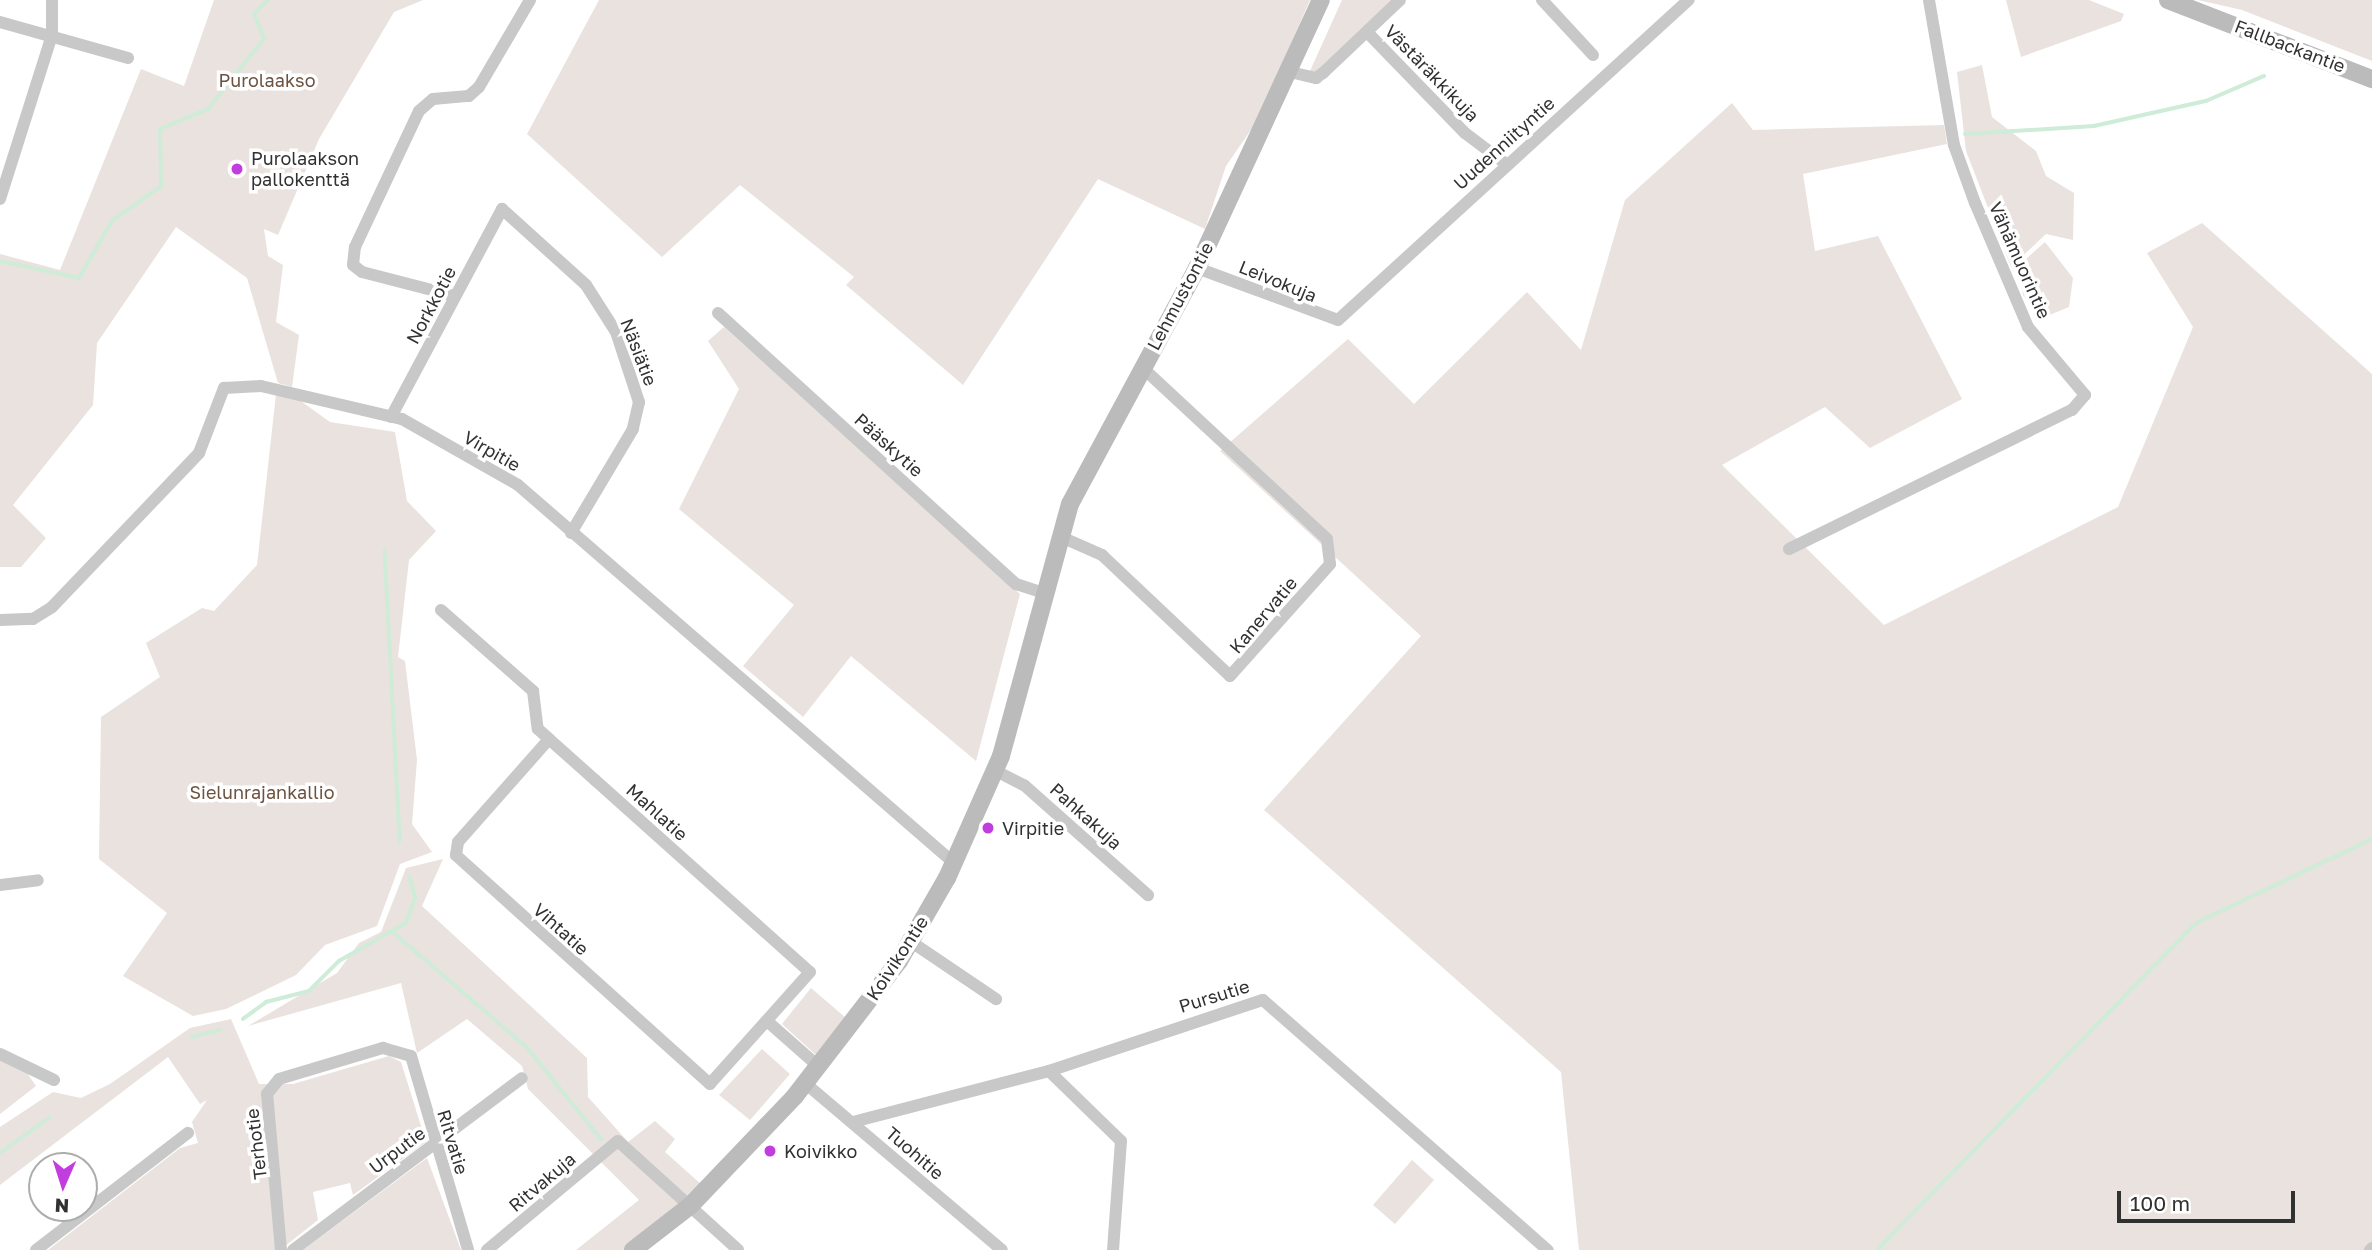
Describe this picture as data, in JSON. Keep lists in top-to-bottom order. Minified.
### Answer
{"streets":{"main road":["Fallbackantie","Lehmustontie","Koivikontie"],"street":["Västäräkkikuja","Uudenniityntie","Vähämuorintie","Leivokuja","Norkkotie","Näsiätie","Pääskytie","Virpitie","Kanervatie","Mahlatie","Pahkakuja","Vihtatie","Pursutie","Ritvatie","Terhotie","Urputie","Tuohitie","Ritvakuja"]},"crossings":[["Västäräkkikuja","Uudenniityntie"],["Uudenniityntie","Leivokuja"],["Leivokuja","Lehmustontie"],["Lehmustontie","Pääskytie"],["Lehmustontie","Kanervatie"],["Lehmustontie","Koivikontie"],["Norkkotie","Näsiätie"],["Norkkotie","Virpitie"],["Näsiätie","Virpitie"],["Pääskytie","Koivikontie"],["Virpitie","Koivikontie"],["Mahlatie","Vihtatie"],["Pahkakuja","Koivikontie"],["Koivikontie","Tuohitie"],["Koivikontie","Ritvakuja"],["Pursutie","Tuohitie"],["Ritvatie","Terhotie"],["Ritvatie","Urputie"]],"parks":["Purolaakso","Sielunrajankallio"],"places":["Purolaakson pallokenttä","Virpitie","Koivikko"],"scale_bar":"100 m","north":"bottom"}
